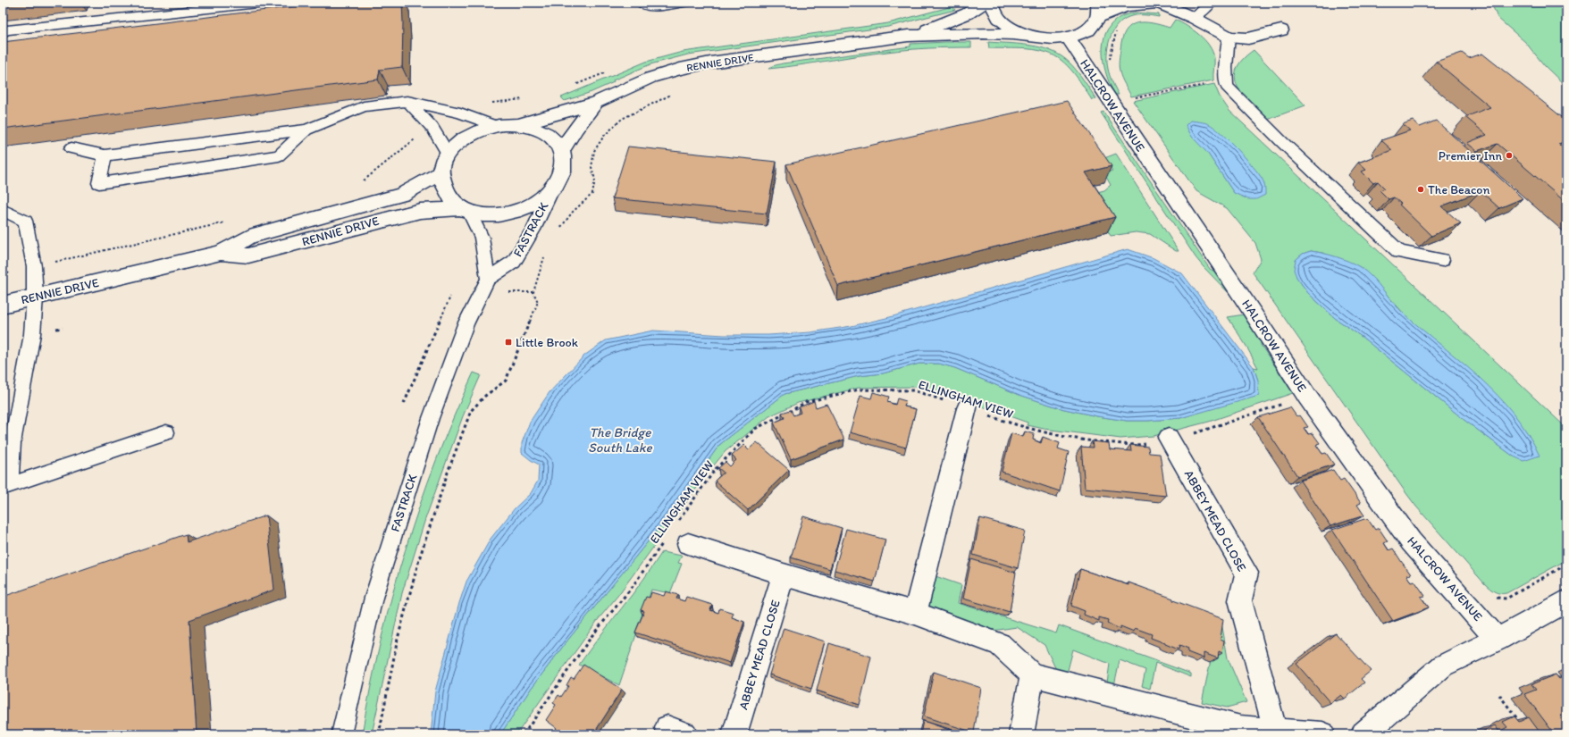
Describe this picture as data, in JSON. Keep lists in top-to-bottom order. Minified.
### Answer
{"streets":{"street":["RENNIE DRIVE","HALCROW AVENUE","ABBEY MEAD CLOSE"],"lane":["FASTRACK"],"path":["ELLINGHAM VIEW"]},"crossings":[["RENNIE DRIVE","HALCROW AVENUE"],["RENNIE DRIVE","FASTRACK"]],"water":["The Bridge South Lake"],"places":{"other":["Premier Inn","The Beacon"],"transit":["Little Brook"]}}
